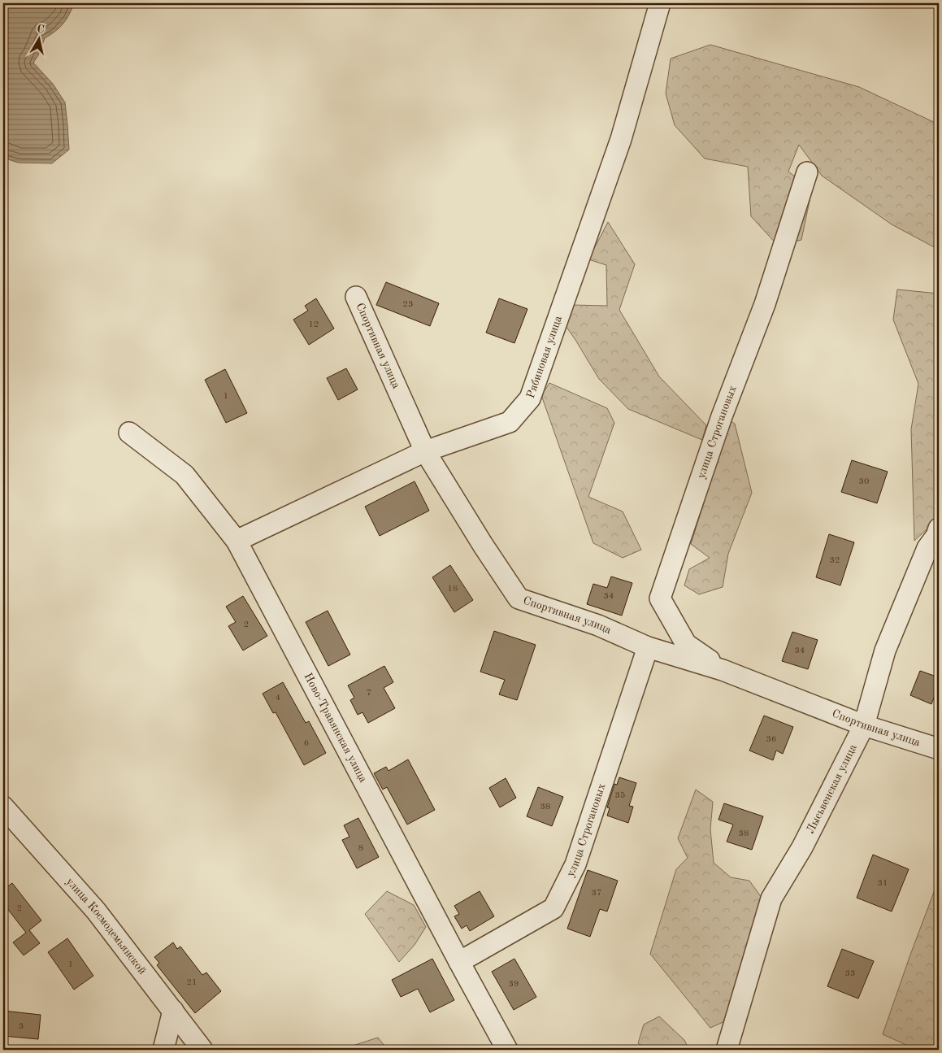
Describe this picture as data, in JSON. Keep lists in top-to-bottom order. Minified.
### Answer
{"streets":{"street":["Спортивная улица","Рябиновая улица","улица Строгановых","Ново-Травянская улица","Лысьвенская улица","улица Космодемьянской"]},"crossings":[["Спортивная улица","Рябиновая улица"],["Спортивная улица","улица Строгановых"],["Спортивная улица","Лысьвенская улица"],["Рябиновая улица","Ново-Травянская улица"],["улица Строгановых","Ново-Травянская улица"]],"house_numbers":["23","12","1","30","32","18","34","2","34","7","4","36","6","35","38","38","8","31","37","2","1","33","21","39","3"],"north":"top"}
